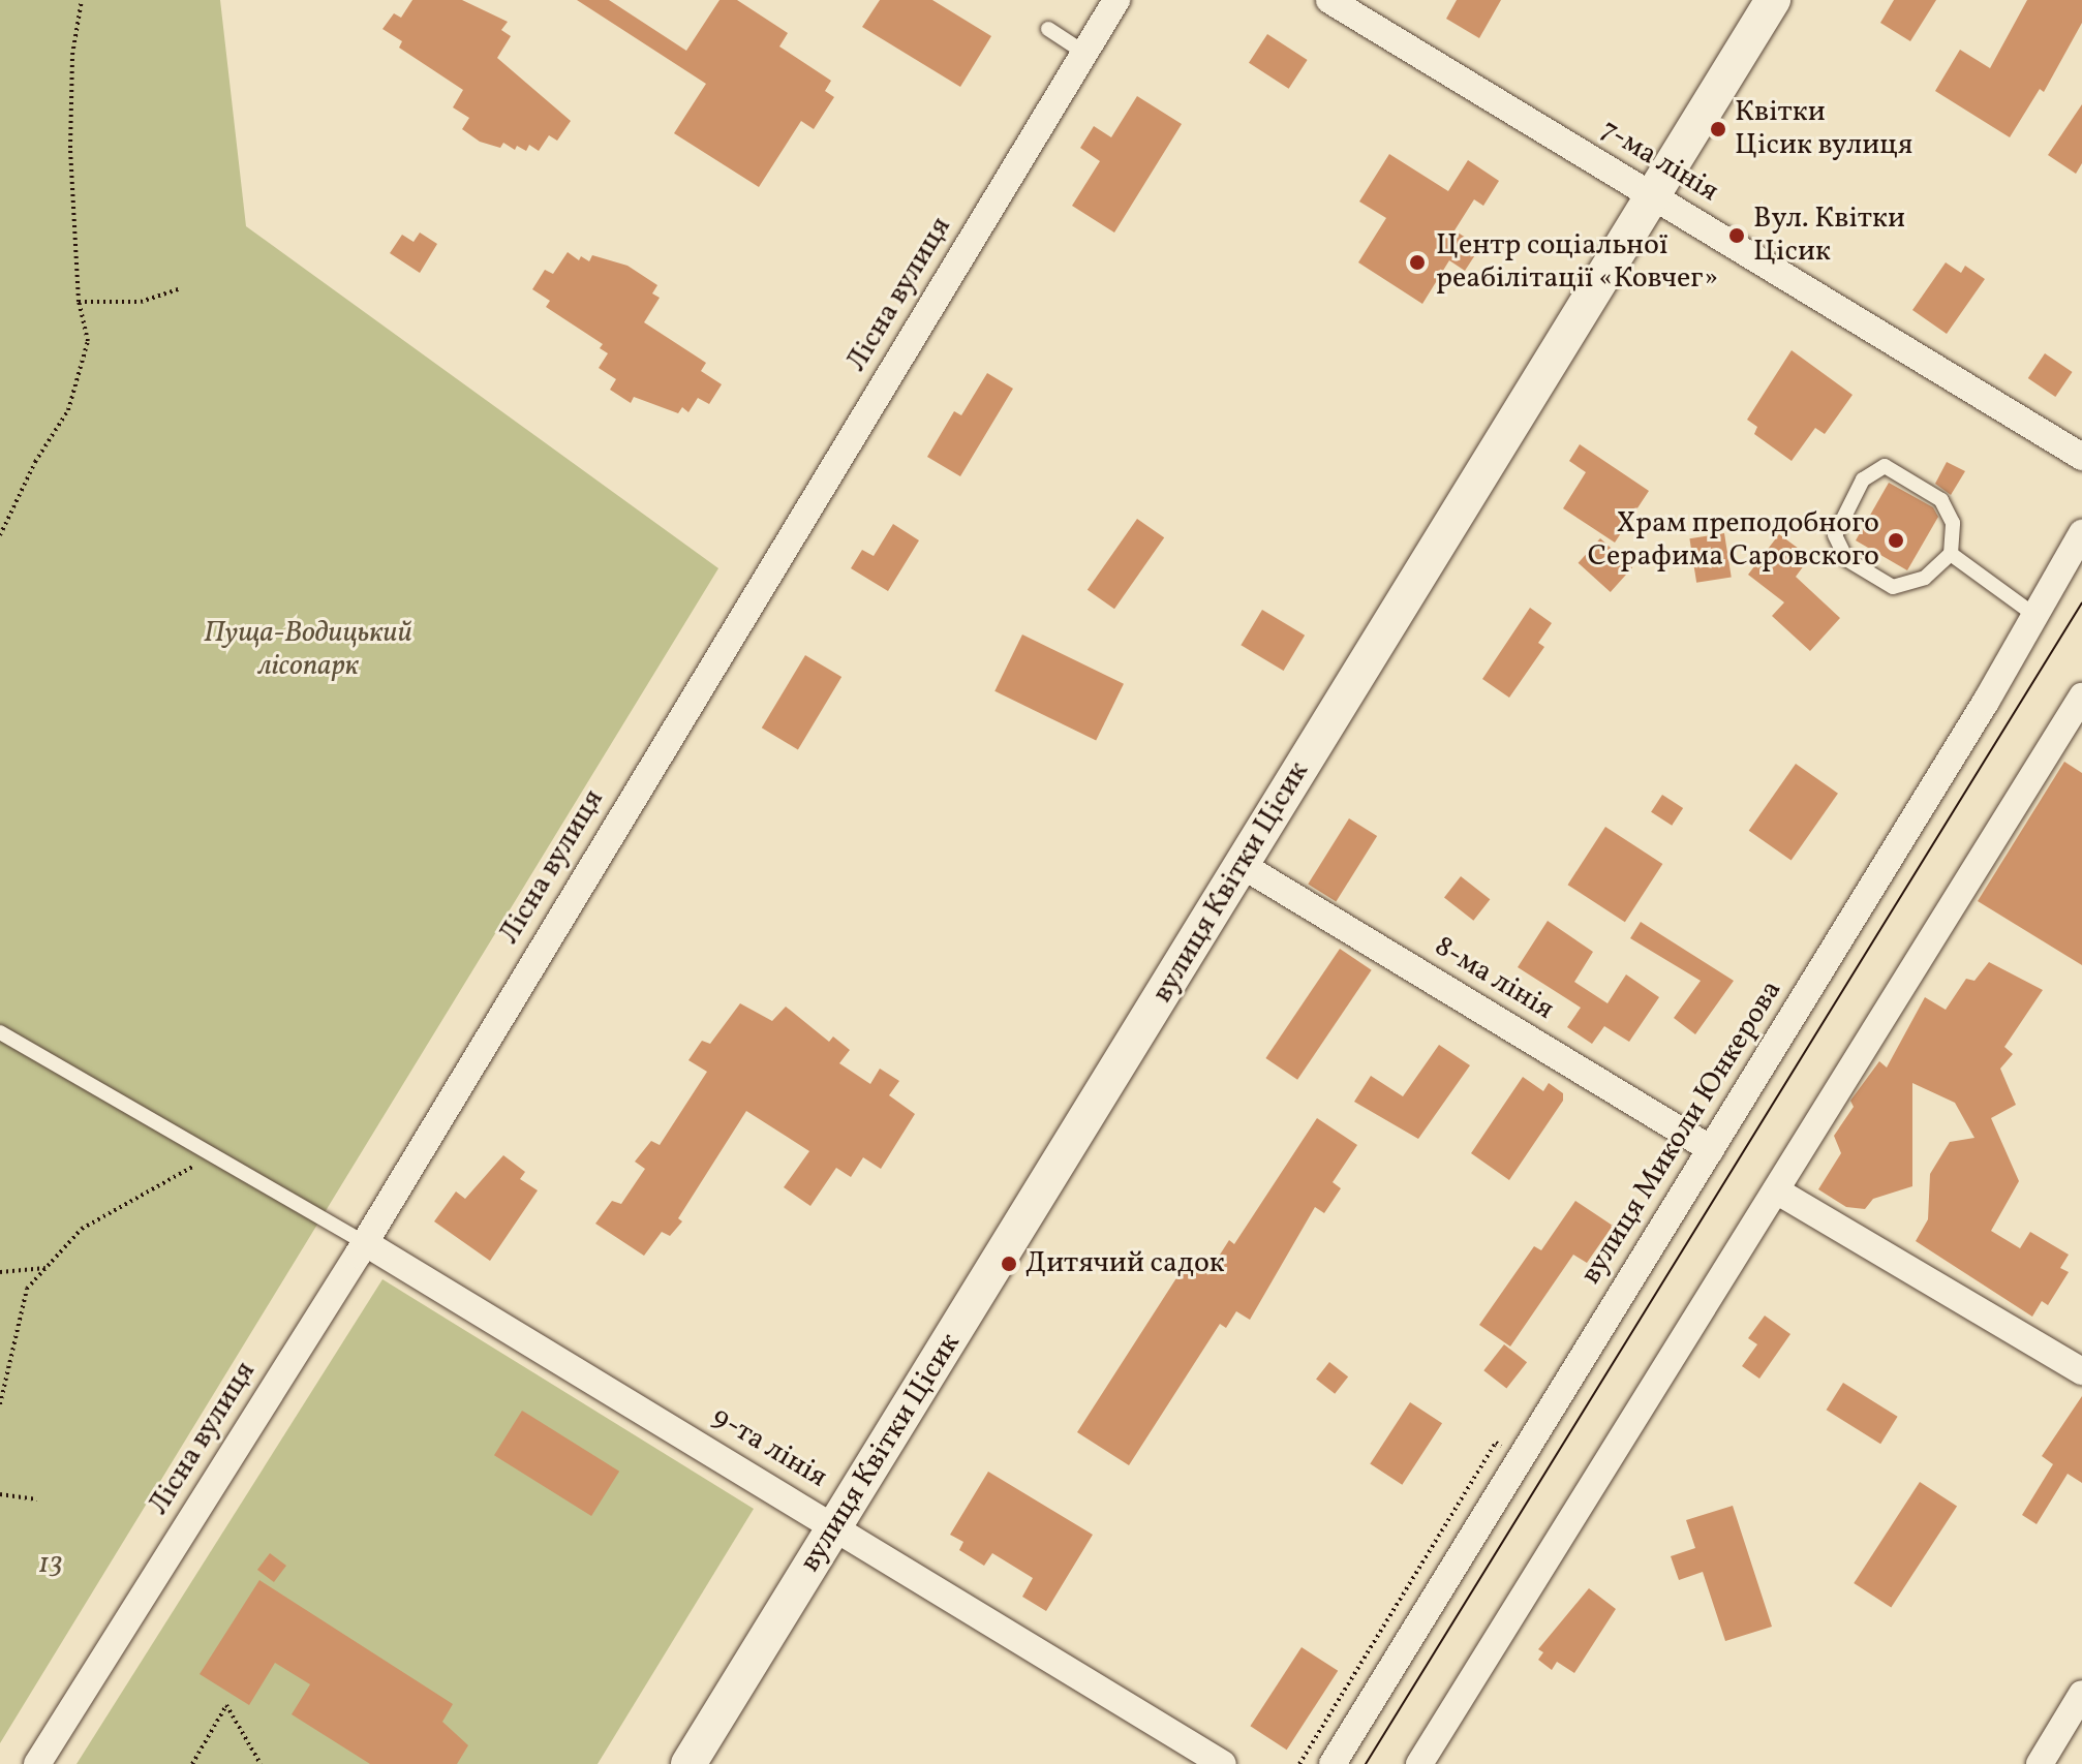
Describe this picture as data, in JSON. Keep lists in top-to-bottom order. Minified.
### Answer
{"streets":{"street":["7-ма лінія","Лісна вулиця","вулиця Квітки Цісик","8-ма лінія","вулиця Миколи Юнкерова","9-та лінія"]},"crossings":[["7-ма лінія","вулиця Квітки Цісик"],["Лісна вулиця","9-та лінія"],["вулиця Квітки Цісик","8-ма лінія"],["вулиця Квітки Цісик","9-та лінія"],["8-ма лінія","вулиця Миколи Юнкерова"]],"parks":["Пуща-Водицький лісопарк","13"],"places":["Квітки Цісик вулиця","Вул. Квітки Цісик","Центр соціальної реабілітації «Ковчег»","Храм преподобного Серафима Саровского","Дитячий садок"]}
